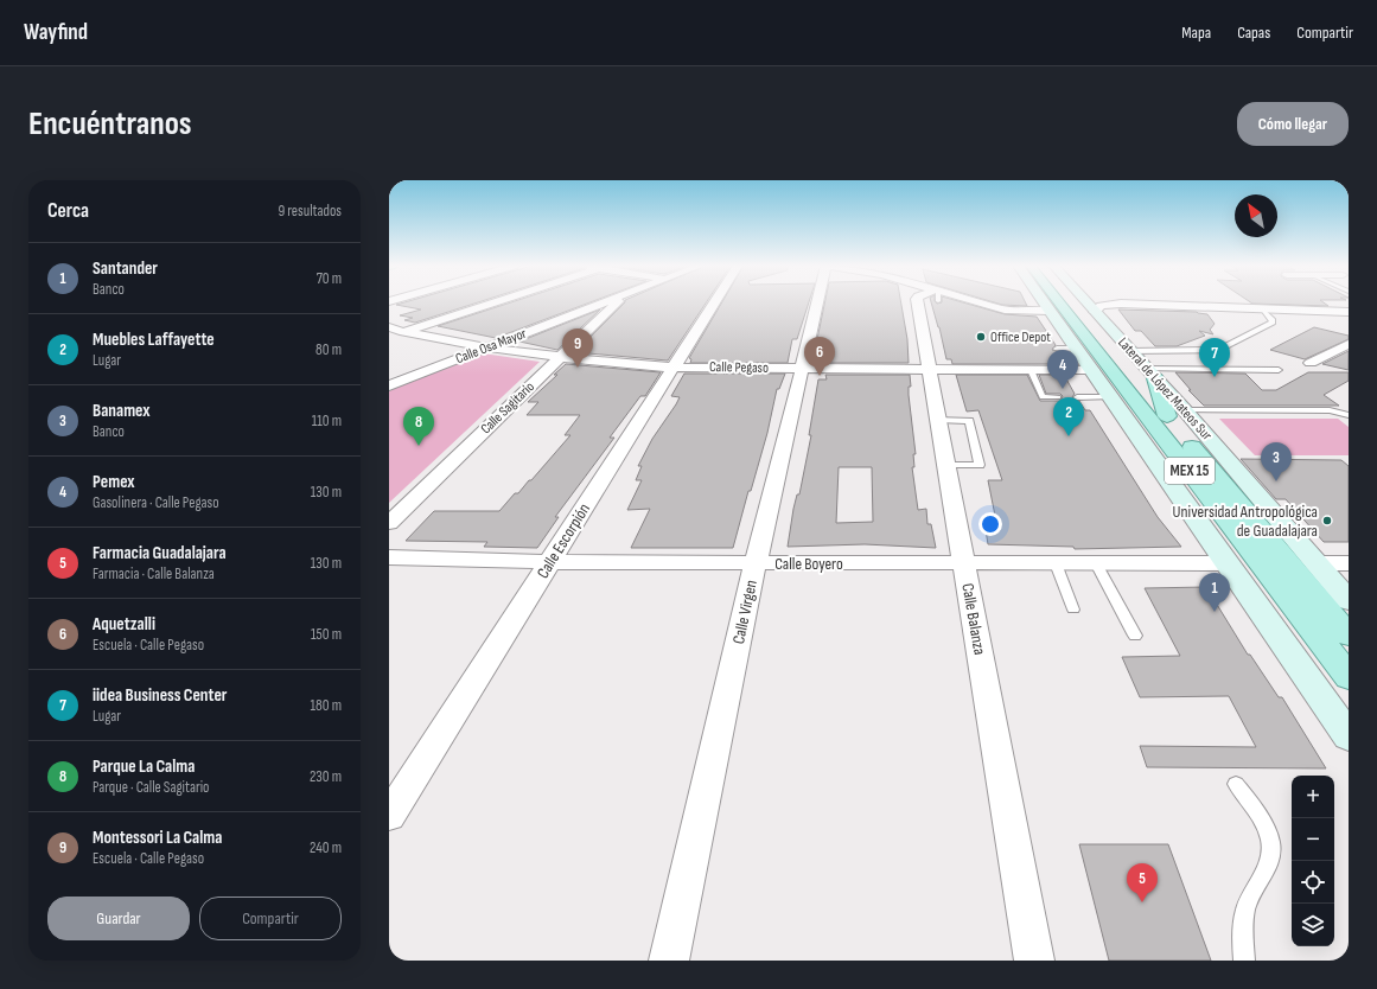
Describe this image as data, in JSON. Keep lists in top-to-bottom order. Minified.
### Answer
{"streets":{"main road":["Lateral de López Mateos Sur","MEX 15"],"street":["Calle Osa Mayor","Calle Pegaso","Calle Sagitario","Calle Escorpión","Calle Boyero","Calle Virgen","Calle Balanza"]},"crossings":[["Calle Osa Mayor","Calle Pegaso"],["Calle Pegaso","Calle Sagitario"],["Calle Pegaso","Calle Escorpión"],["Calle Pegaso","Calle Virgen"],["Calle Pegaso","Calle Balanza"],["Lateral de López Mateos Sur","MEX 15"],["Calle Escorpión","Calle Boyero"],["Calle Boyero","Calle Virgen"],["Calle Boyero","Calle Balanza"]],"places":["Office Depot","Universidad Antropológica de Guadalajara"],"north":"top left","page":{"header":"Wayfind","nav":["Mapa","Capas","Compartir"],"buttons":["Cómo llegar",["Guardar","Compartir"]],"title":"Encuéntranos","heading":["Cerca","9 resultados"],"list":[{"mark":"1","name":"Santander","note":"Banco","value":"70 m"},{"mark":"2","name":"Muebles Laffayette","note":"Lugar","value":"80 m"},{"mark":"3","name":"Banamex","note":"Banco","value":"110 m"},{"mark":"4","name":"Pemex","note":"Gasolinera · Calle Pegaso","value":"130 m"},{"mark":"5","name":"Farmacia Guadalajara","note":"Farmacia · Calle Balanza","value":"130 m"},{"mark":"6","name":"Aquetzalli","note":"Escuela · Calle Pegaso","value":"150 m"},{"mark":"7","name":"iidea Business Center","note":"Lugar","value":"180 m"},{"mark":"8","name":"Parque La Calma","note":"Parque · Calle Sagitario","value":"230 m"},{"mark":"9","name":"Montessori La Calma","note":"Escuela · Calle Pegaso","value":"240 m"}],"pins":["9","6","7","4","2","8","3","1","5"],"map_buttons":["+","−"]}}
